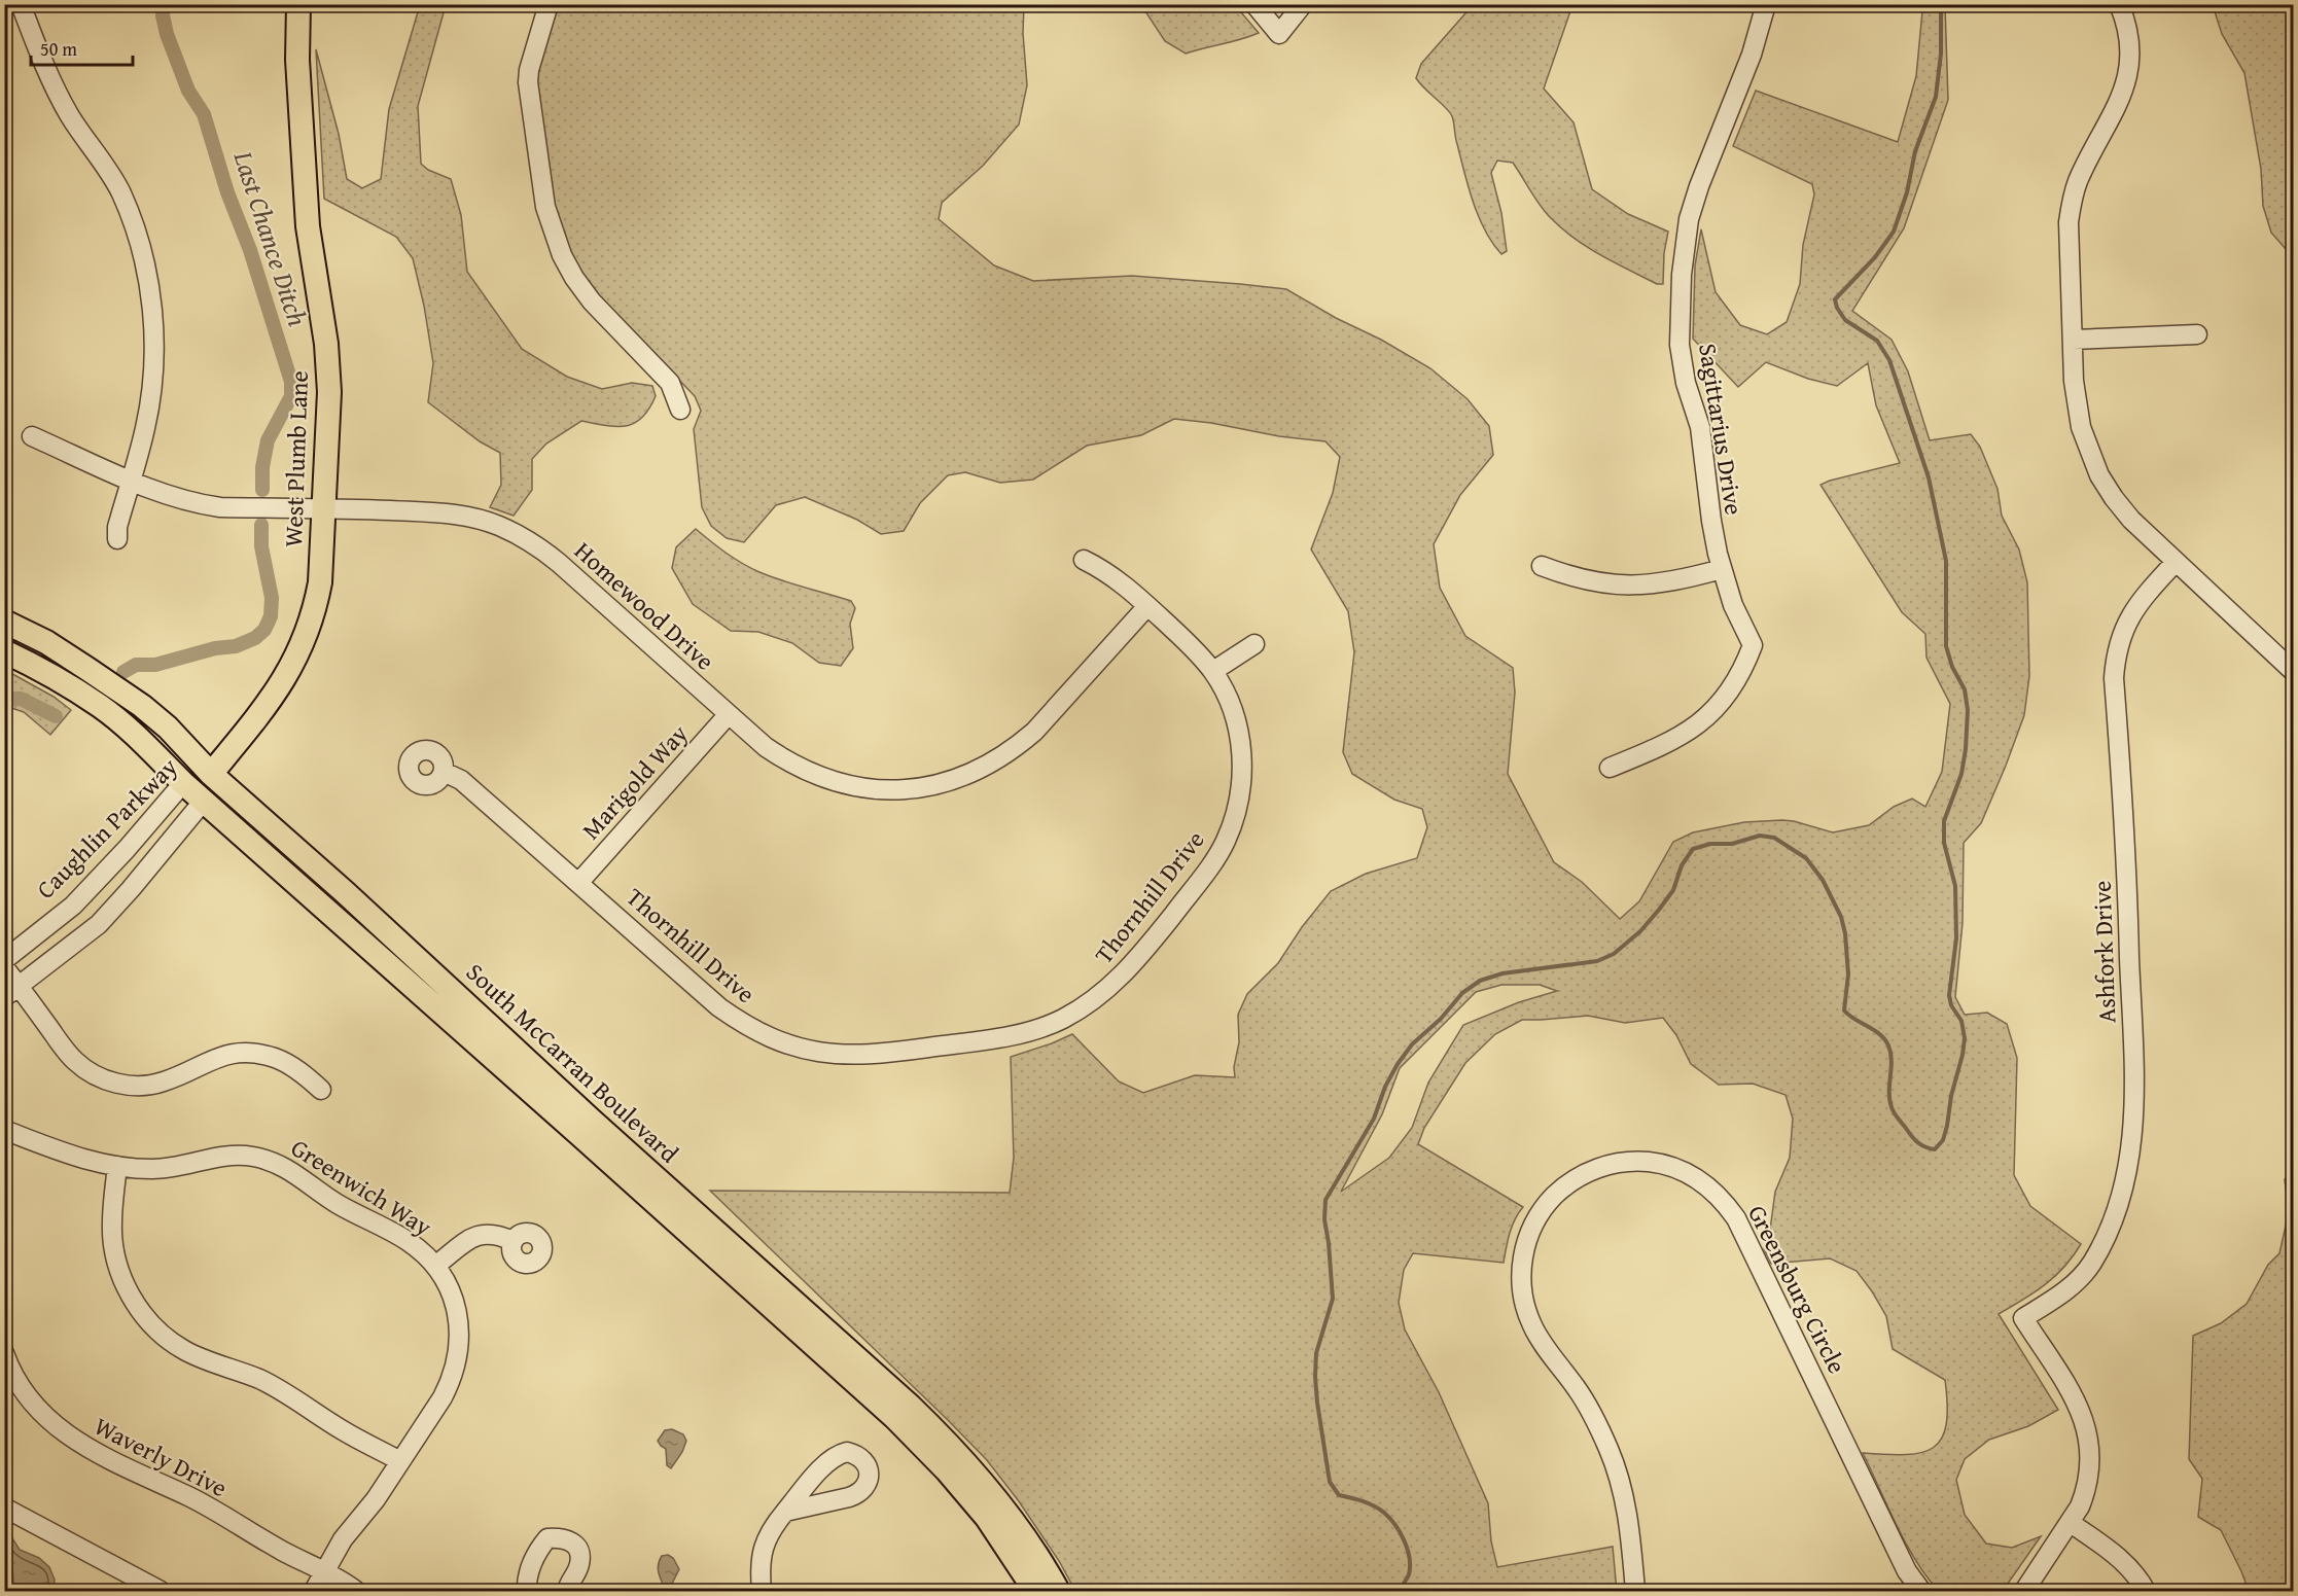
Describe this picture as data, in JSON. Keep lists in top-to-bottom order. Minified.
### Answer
{"streets":{"main road":["West Plumb Lane","Caughlin Parkway","South McCarran Boulevard"],"street":["Sagittarius Drive","Homewood Drive","Marigold Way","Thornhill Drive","Ashfork Drive","Greenwich Way","Greensburg Circle","Waverly Drive"]},"crossings":[["West Plumb Lane","Homewood Drive"],["West Plumb Lane","Caughlin Parkway"],["West Plumb Lane","South McCarran Boulevard"],["Homewood Drive","Marigold Way"],["Homewood Drive","Thornhill Drive"],["Marigold Way","Thornhill Drive"],["Caughlin Parkway","South McCarran Boulevard"],["Greenwich Way","Waverly Drive"]],"water":["Last Chance Ditch"],"scale_bar":"50 m"}
